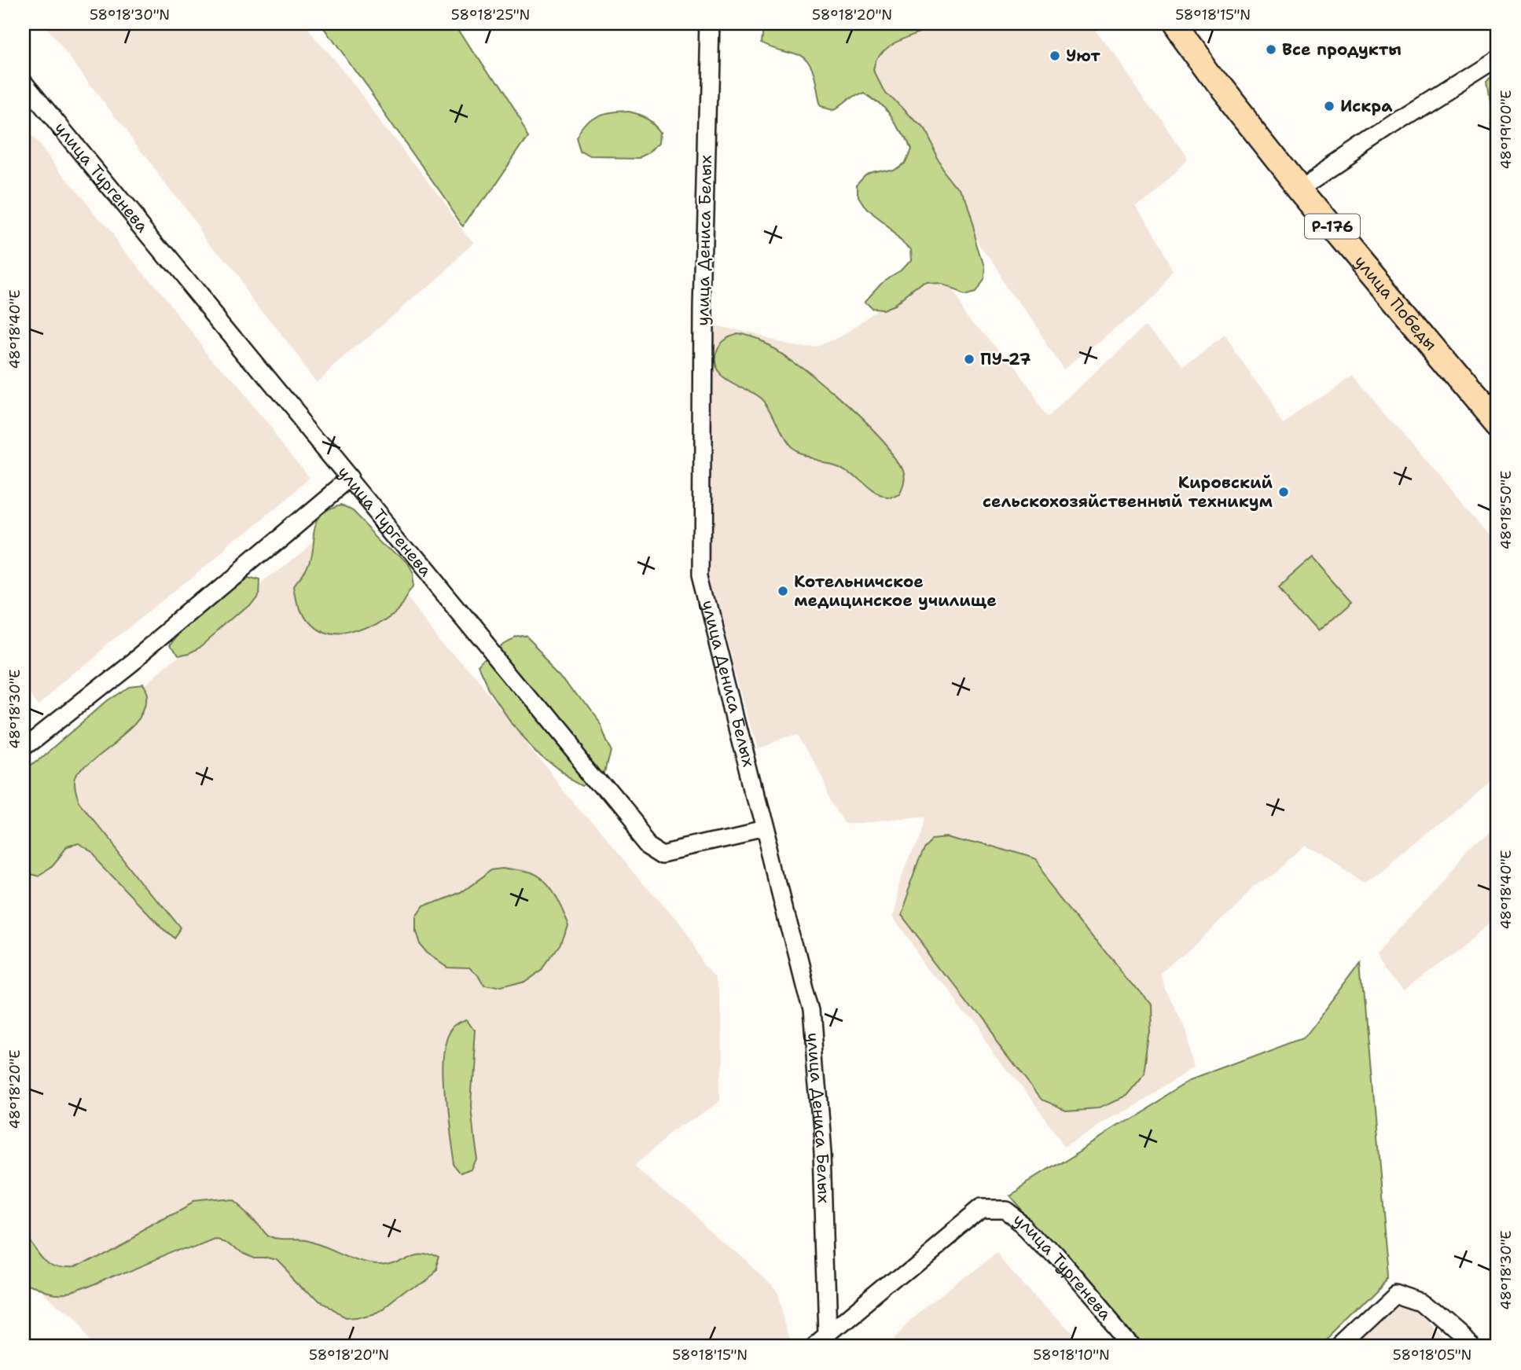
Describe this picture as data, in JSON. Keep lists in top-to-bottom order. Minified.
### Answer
{"streets":{"highway":["Р-176","улица Победы"],"street":["улица Тургенева","улица Дениса Белых"]},"crossings":[["улица Тургенева","улица Дениса Белых"]],"places":["Все продукты","Уют","Искра","ПУ-27","Кировский сельскохозяйственный техникум","Котельничское медицинское училище"],"coordinates":["58°18'30\"N","58°18'25\"N","58°18'20\"N","58°18'15\"N","48°19'00\"E","48°18'40\"E","48°18'50\"E","48°18'30\"E","48°18'20\"E","58°18'10\"N","58°18'05\"N"]}
